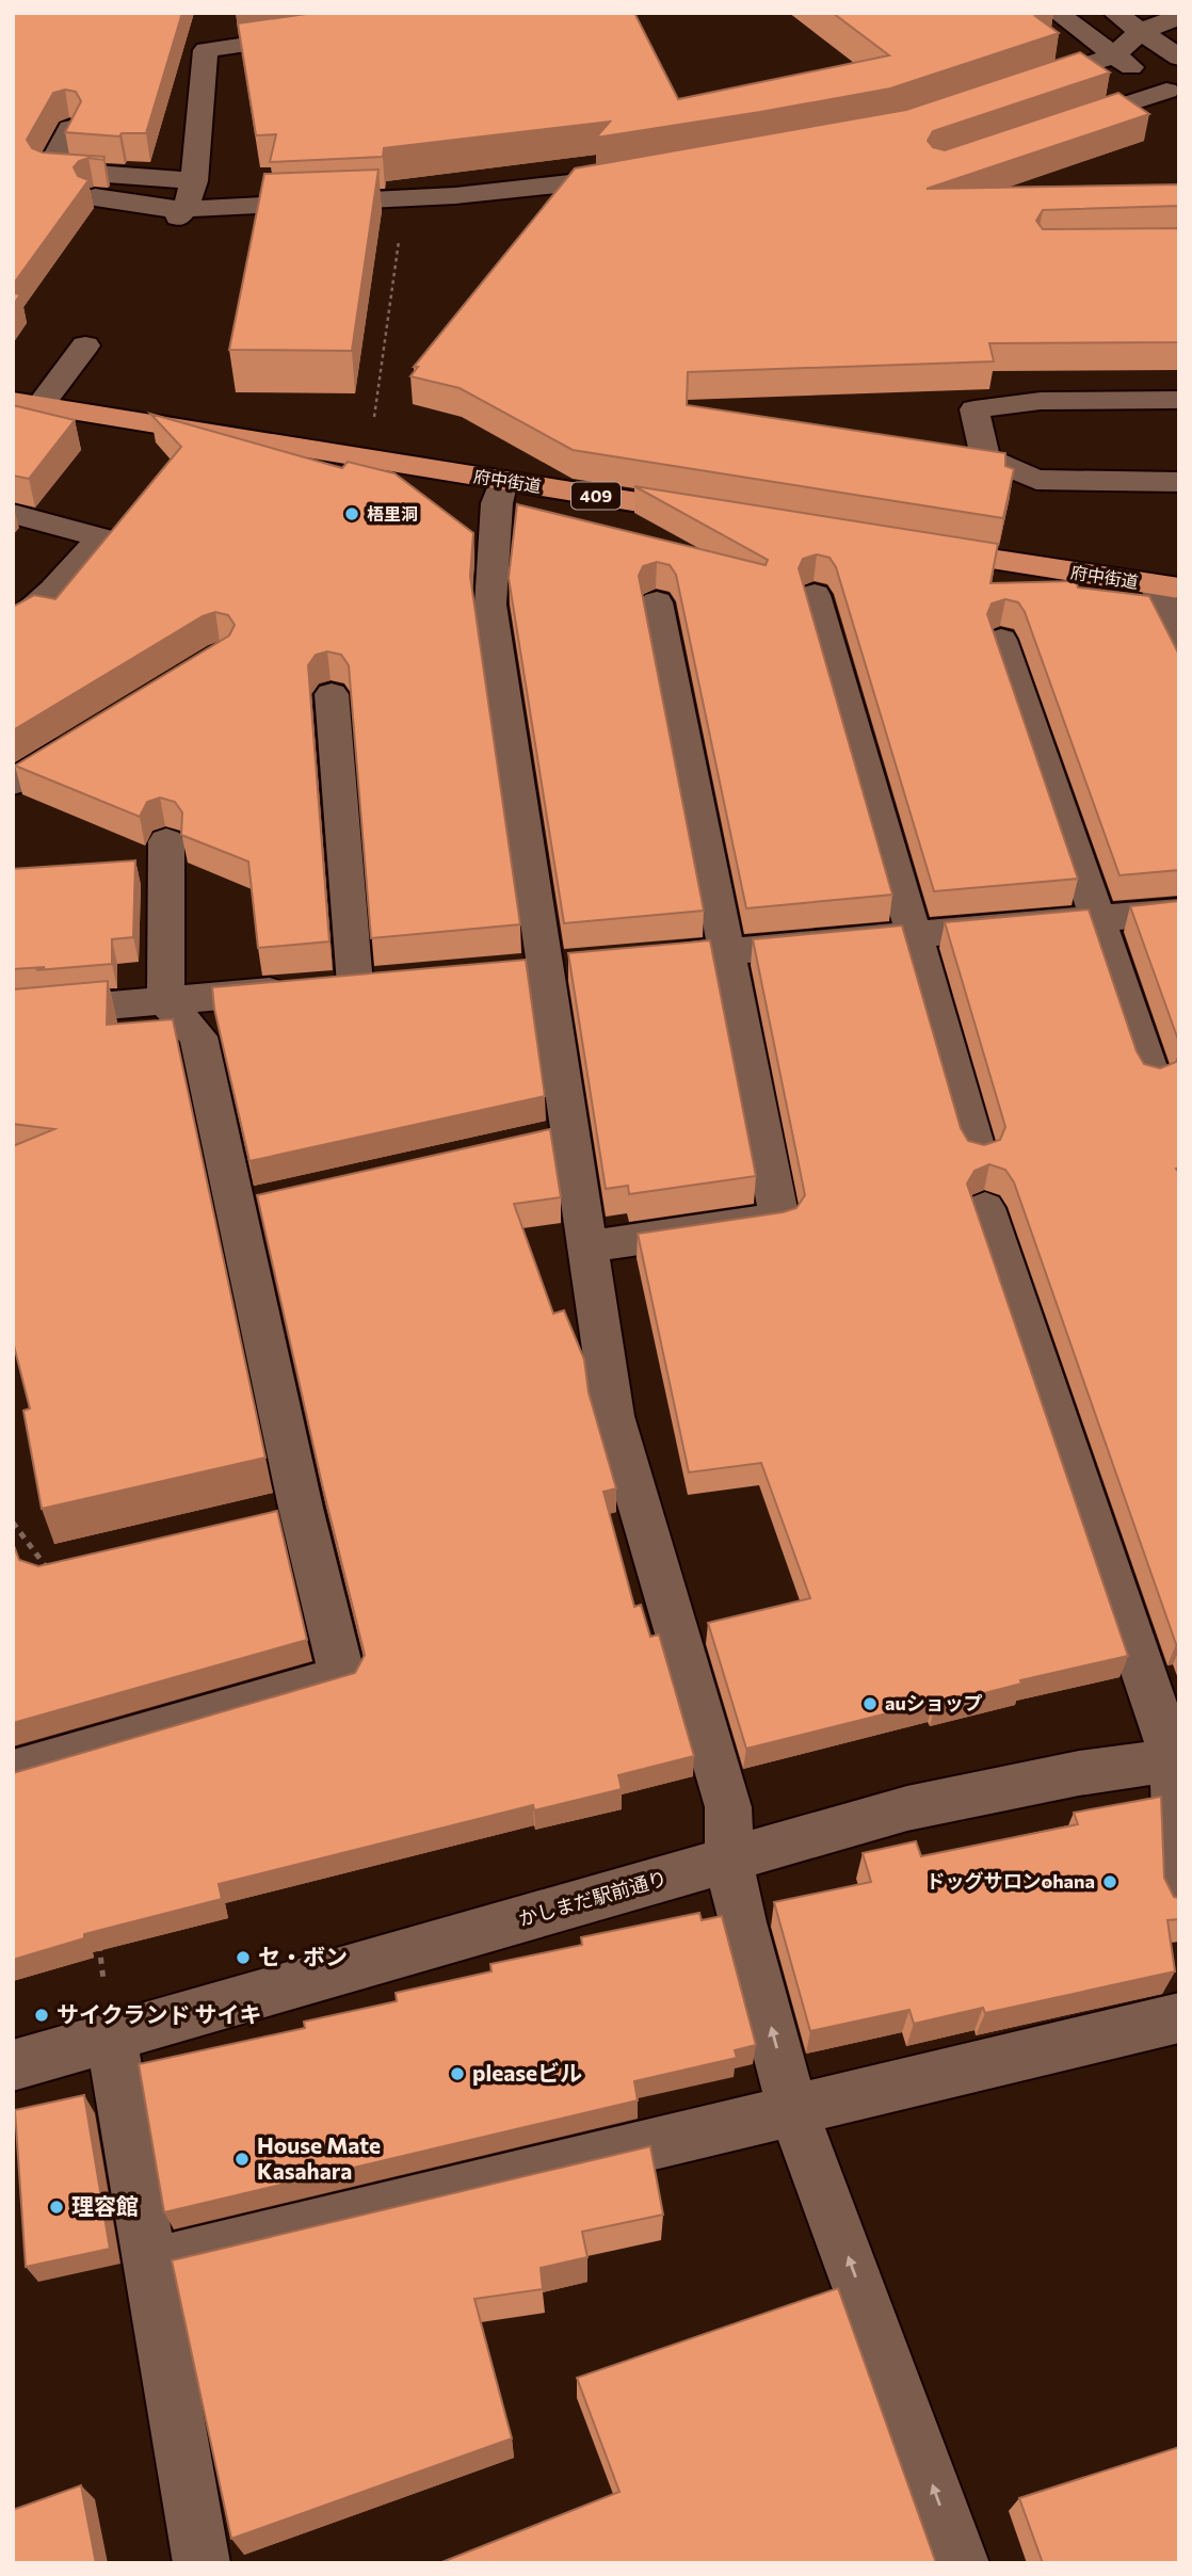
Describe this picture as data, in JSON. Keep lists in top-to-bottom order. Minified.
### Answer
{"streets":{"highway":["府中街道","409"],"street":["かしまだ駅前通り"]},"places":["梧里洞","auショップ","ドッグサロンohana","セ・ボン","サイクランド サイキ","pleaseビル","House Mate Kasahara","理容館"]}
